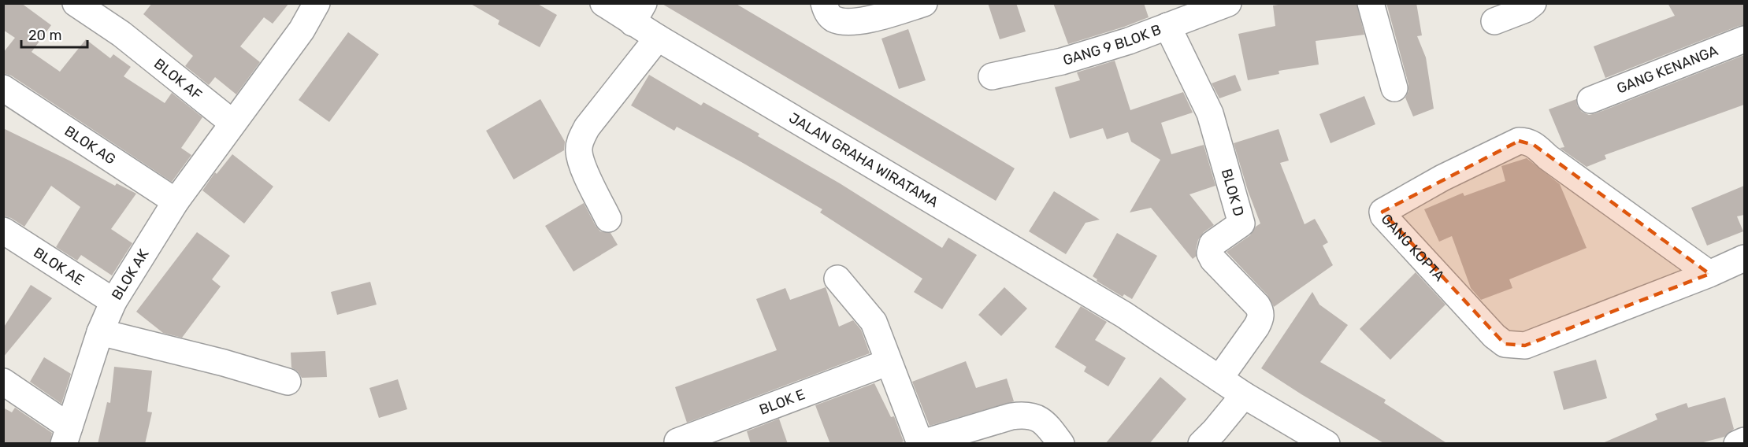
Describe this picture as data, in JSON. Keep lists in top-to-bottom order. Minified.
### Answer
{"streets":{"street":["GANG 9 BLOK B","GANG KENANGA","BLOK AF","BLOK AG","JALAN GRAHA WIRATAMA","BLOK D","GANG KOPTA","BLOK AE","BLOK AK","BLOK E"]},"crossings":[["GANG 9 BLOK B","BLOK D"],["BLOK AF","BLOK AK"],["BLOK AG","BLOK AK"],["JALAN GRAHA WIRATAMA","BLOK D"],["BLOK AE","BLOK AK"]],"scale_bar":"20 m"}
